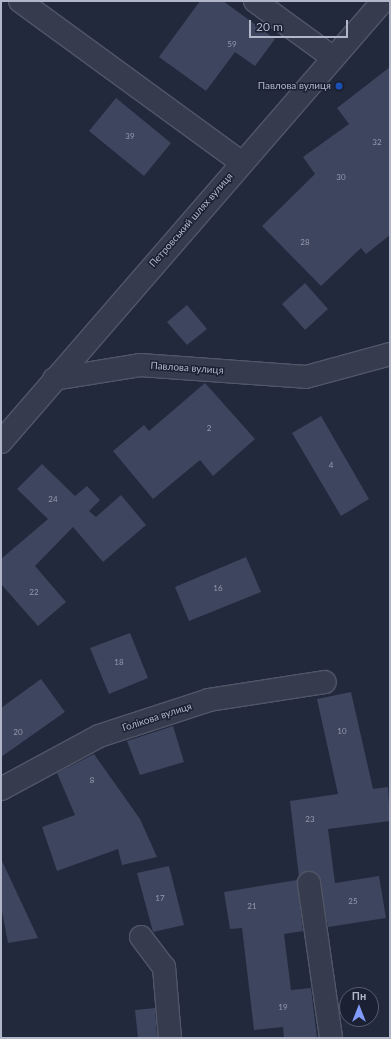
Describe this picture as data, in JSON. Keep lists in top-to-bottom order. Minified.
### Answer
{"streets":{"street":["Петровський шлях вулиця","Павлова вулиця","Голікова вулиця"]},"crossings":[["Петровський шлях вулиця","Павлова вулиця"]],"places":["Павлова вулиця"],"house_numbers":["59","39","32","30","28","2","4","24","16","22","18","10","20","8","23","17","25","21","19"],"scale_bar":"20 m","north":"top"}
